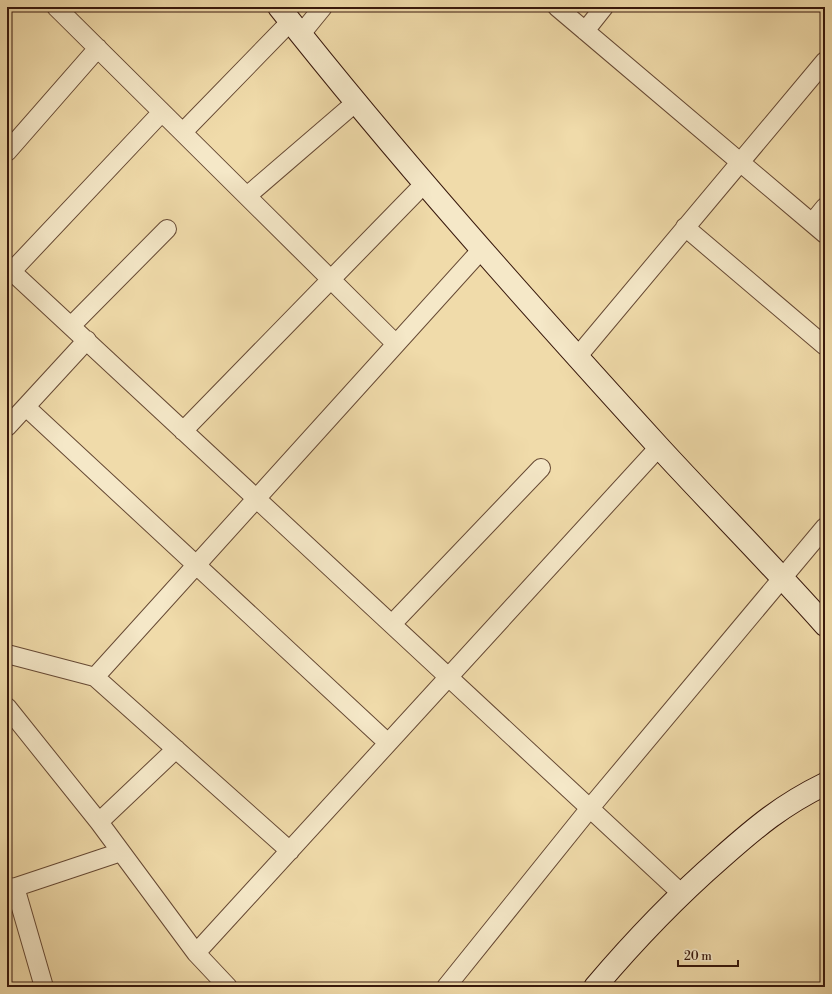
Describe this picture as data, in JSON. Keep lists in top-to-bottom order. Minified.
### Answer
{"scale_bar":"20 m"}
